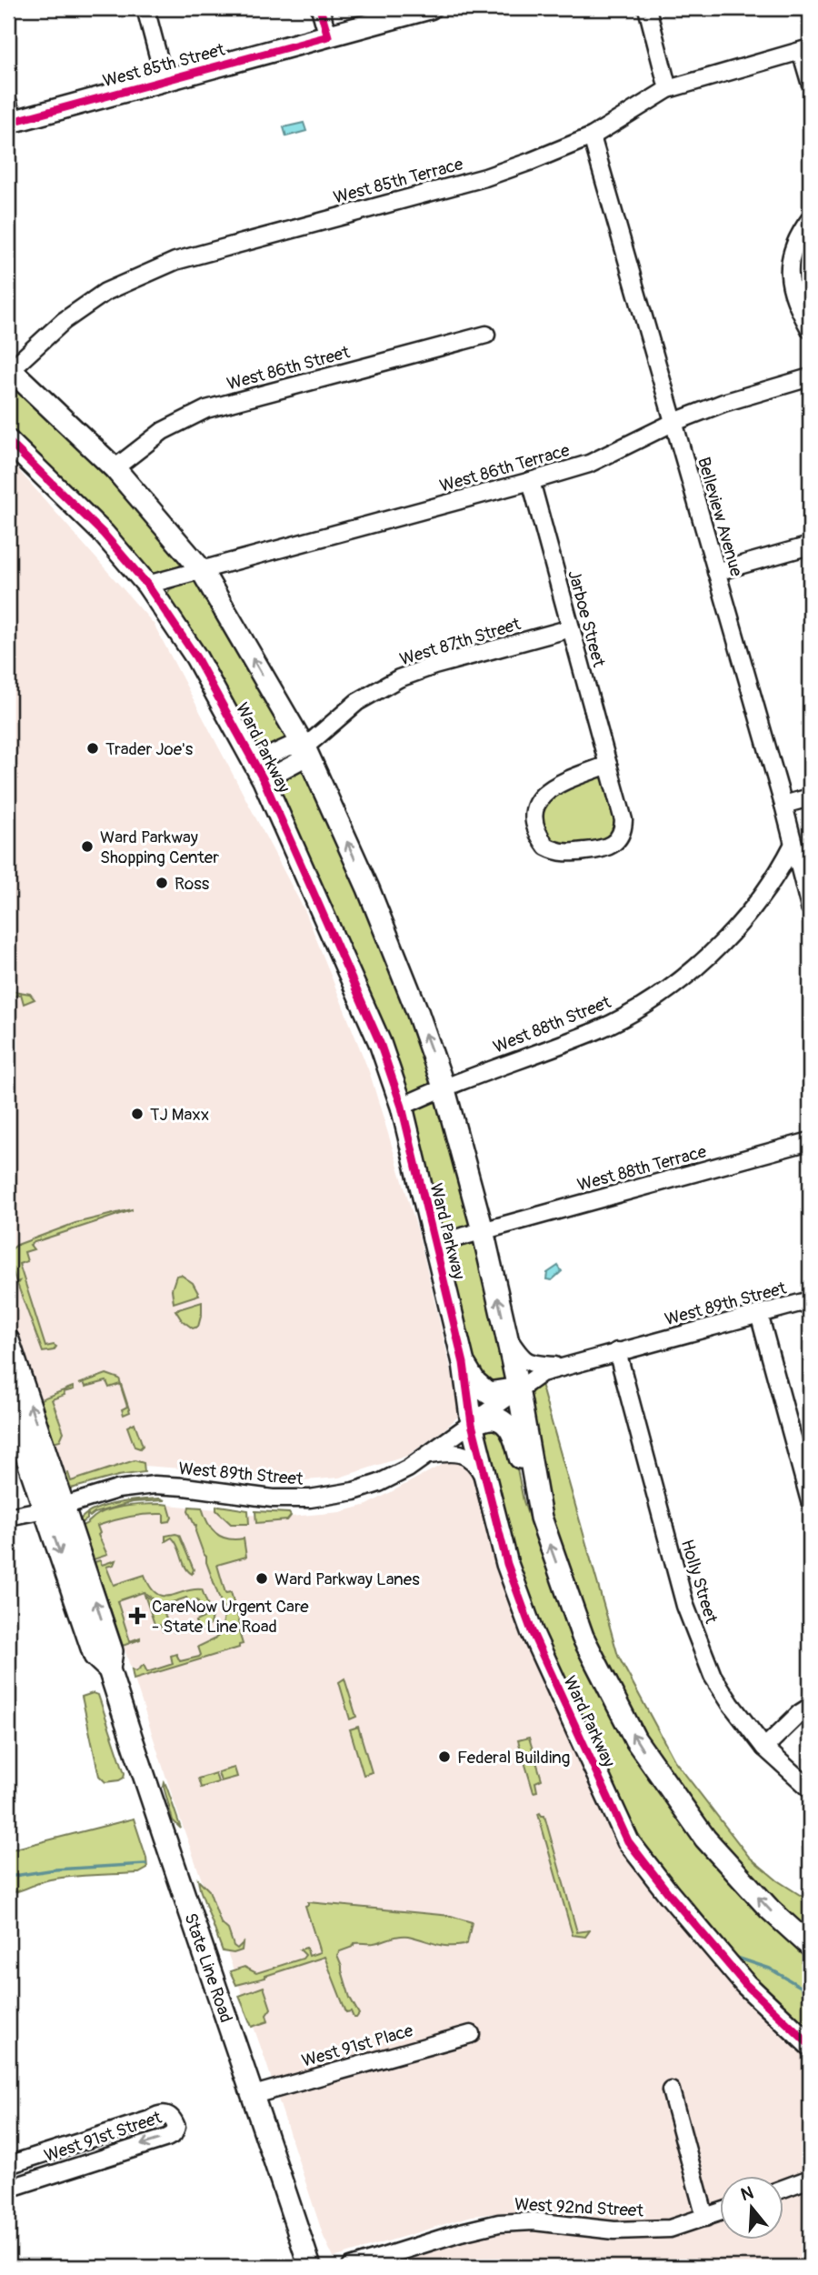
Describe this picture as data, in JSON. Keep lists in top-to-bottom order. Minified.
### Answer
{"streets":{"main road":["West 85th Street","Ward Parkway","State Line Road"],"street":["West 85th Terrace","West 86th Street","West 86th Terrace","Belleview Avenue","Jarboe Street","West 87th Street","West 88th Street","West 88th Terrace","West 89th Street","Holly Street","West 91st Place","West 91st Street","West 92nd Street"]},"crossings":[["West 85th Terrace","Belleview Avenue"],["West 85th Terrace","Ward Parkway"],["West 86th Street","Ward Parkway"],["West 86th Terrace","Belleview Avenue"],["West 86th Terrace","Jarboe Street"],["West 86th Terrace","Ward Parkway"],["Belleview Avenue","West 88th Street"],["Jarboe Street","West 87th Street"],["West 87th Street","Ward Parkway"],["Ward Parkway","West 88th Street"],["Ward Parkway","West 88th Terrace"],["Ward Parkway","West 89th Street"],["West 89th Street","Holly Street"],["West 89th Street","State Line Road"],["State Line Road","West 91st Place"]],"places":{"other":["Trader Joe's","Ward Parkway Shopping Center","Ross","TJ Maxx","Ward Parkway Lanes","Federal Building"],"health":["CareNow Urgent Care - State Line Road"]},"north":"top"}
